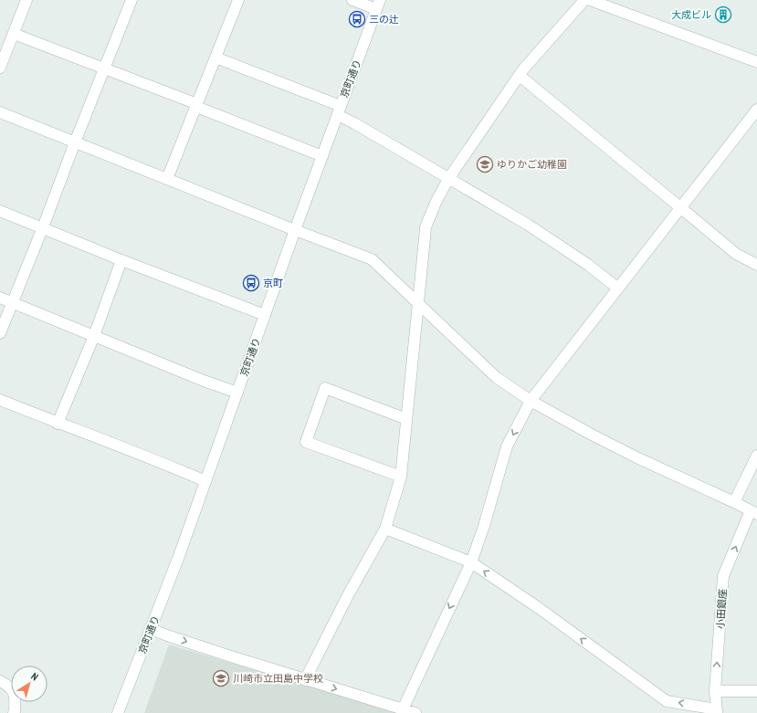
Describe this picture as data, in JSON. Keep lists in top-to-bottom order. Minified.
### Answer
{"streets":{"street":["京町通り","小田銀座"]},"one_way":["小田銀座"],"places":{"building":["大成ビル"],"bus stop":["三の辻","京町"],"school or university":["ゆりかご幼稚園","川崎市立田島中学校"]},"north":"top right"}
